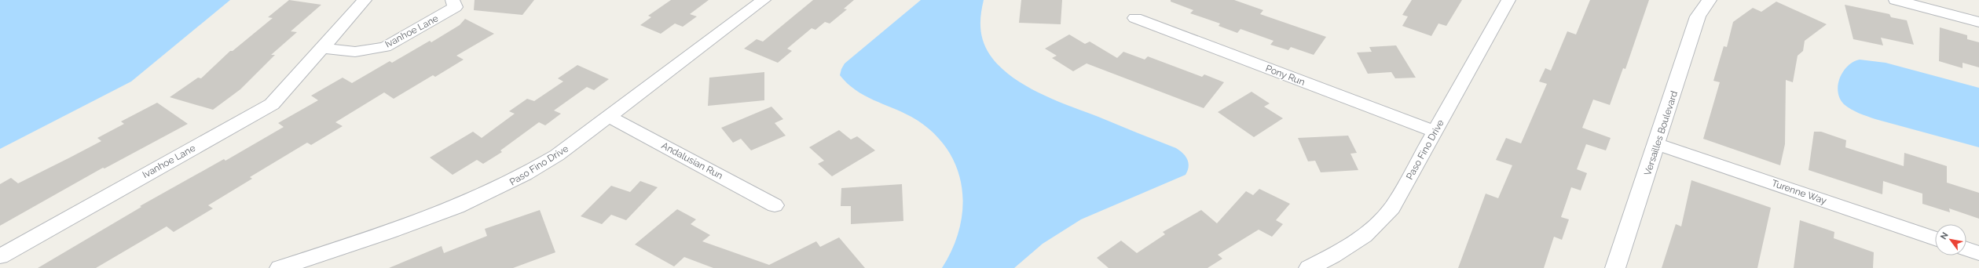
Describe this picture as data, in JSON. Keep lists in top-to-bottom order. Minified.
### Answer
{"streets":{"street":["Ivanhoe Lane","Pony Run","Versailles Boulevard","Paso Fino Drive","Andalusian Run","Turenne Way"]},"crossings":[["Pony Run","Paso Fino Drive"],["Versailles Boulevard","Turenne Way"],["Paso Fino Drive","Andalusian Run"]],"north":"top left"}
